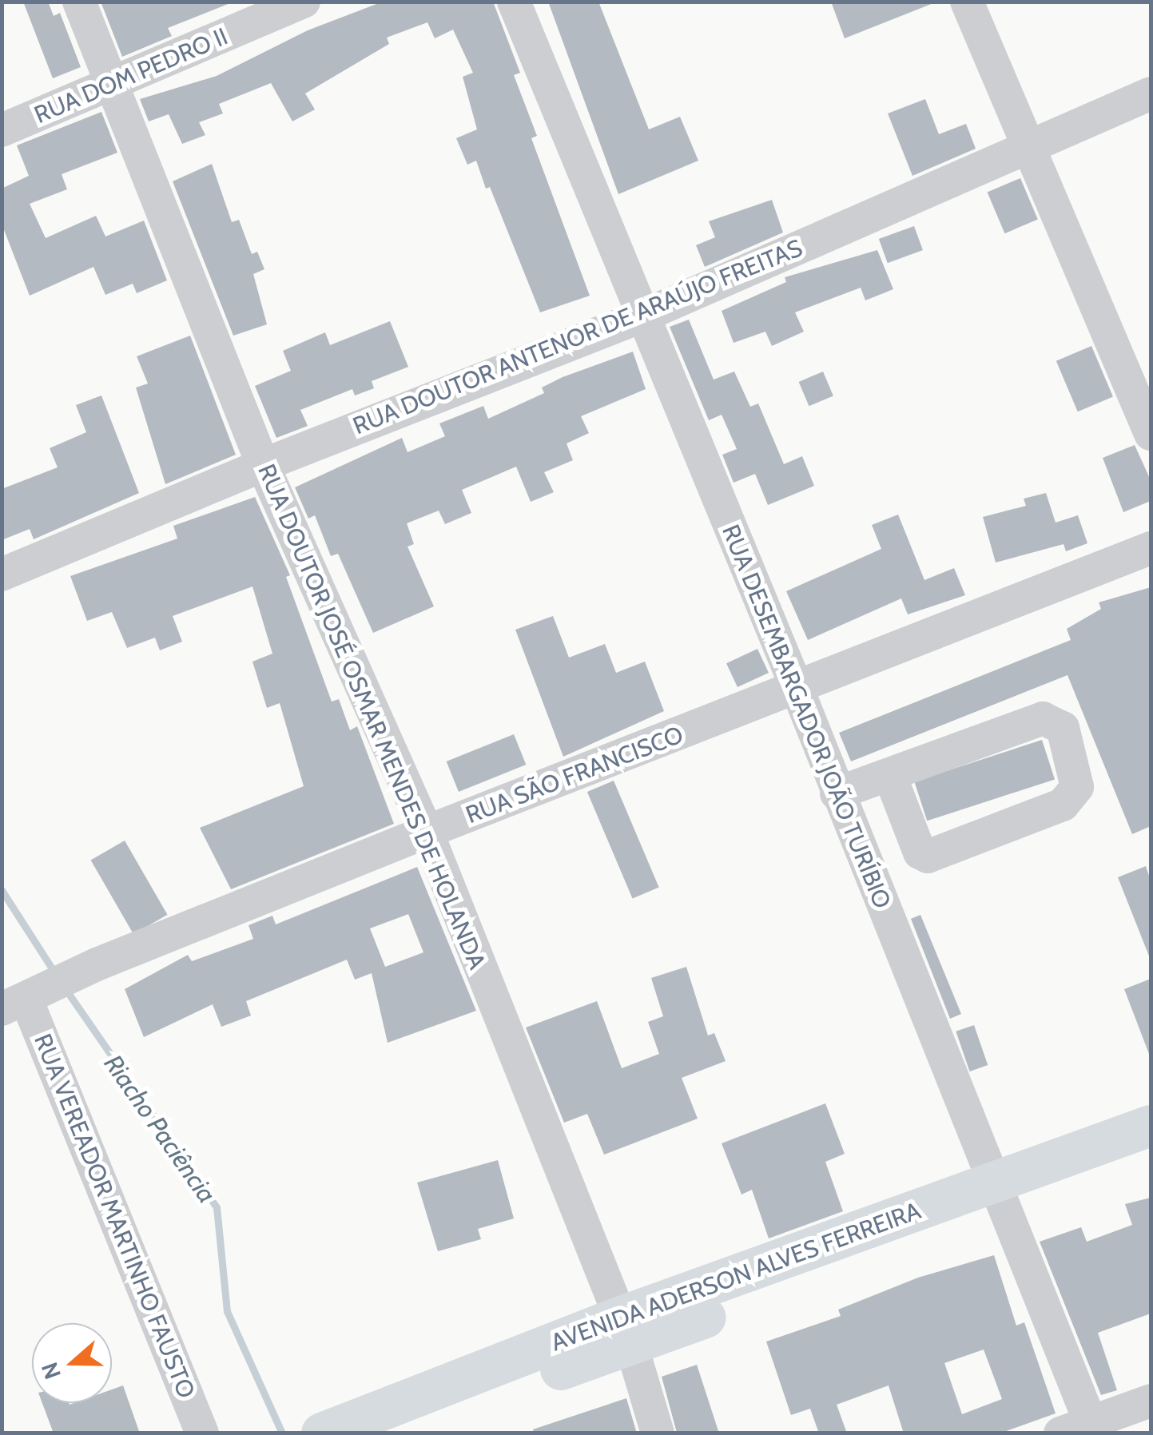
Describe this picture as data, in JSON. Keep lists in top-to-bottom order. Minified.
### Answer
{"streets":{"main road":["AVENIDA ADERSON ALVES FERREIRA"],"street":["RUA DOM PEDRO II","RUA DOUTOR ANTENOR DE ARAÚJO FREITAS","RUA DOUTOR JOSÉ OSMAR MENDES DE HOLANDA","RUA DESEMBARGADOR JOÃO TURÍBIO","RUA SÃO FRANCISCO","RUA VEREADOR MARTINHO FAUSTO"]},"crossings":[["RUA DOM PEDRO II","RUA DOUTOR JOSÉ OSMAR MENDES DE HOLANDA"],["RUA DOUTOR ANTENOR DE ARAÚJO FREITAS","RUA DOUTOR JOSÉ OSMAR MENDES DE HOLANDA"],["RUA DOUTOR ANTENOR DE ARAÚJO FREITAS","RUA DESEMBARGADOR JOÃO TURÍBIO"],["RUA DOUTOR JOSÉ OSMAR MENDES DE HOLANDA","RUA SÃO FRANCISCO"],["RUA DOUTOR JOSÉ OSMAR MENDES DE HOLANDA","AVENIDA ADERSON ALVES FERREIRA"],["RUA DESEMBARGADOR JOÃO TURÍBIO","RUA SÃO FRANCISCO"],["RUA DESEMBARGADOR JOÃO TURÍBIO","AVENIDA ADERSON ALVES FERREIRA"],["RUA SÃO FRANCISCO","RUA VEREADOR MARTINHO FAUSTO"]],"water":["Riacho Paciência"],"north":"left"}
